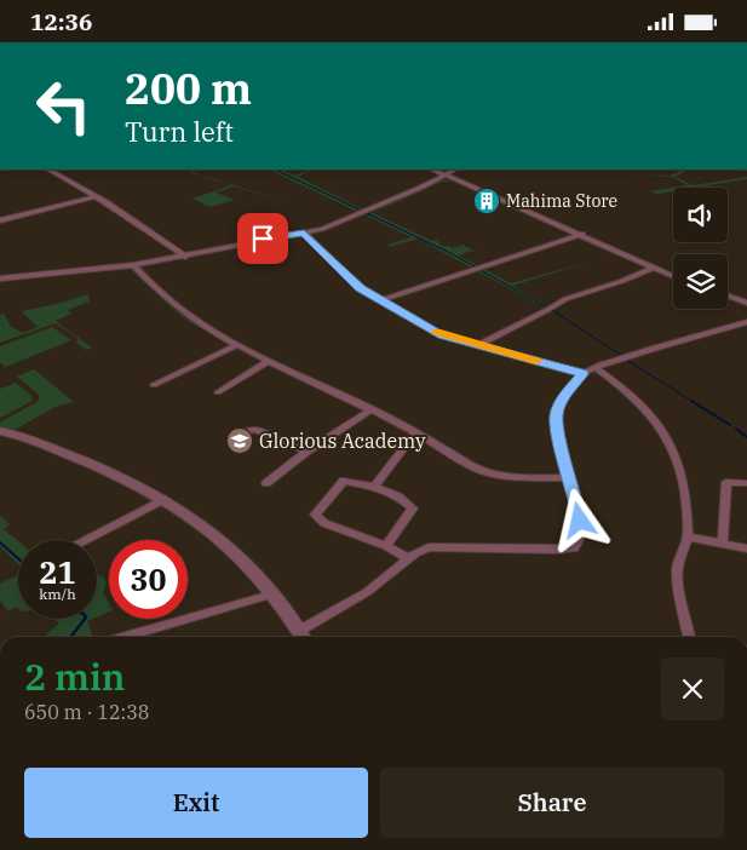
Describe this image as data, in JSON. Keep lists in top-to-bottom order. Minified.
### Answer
{"places":{"building":["Mahima Store"],"school or university":["Glorious Academy"]},"page":{"status":"12:36","turn":["200 m","Turn left"],"speed":"21 km/h","limit":"30","heading":["2 min","650 m · 12:38"],"buttons":["Exit","Share"]}}
